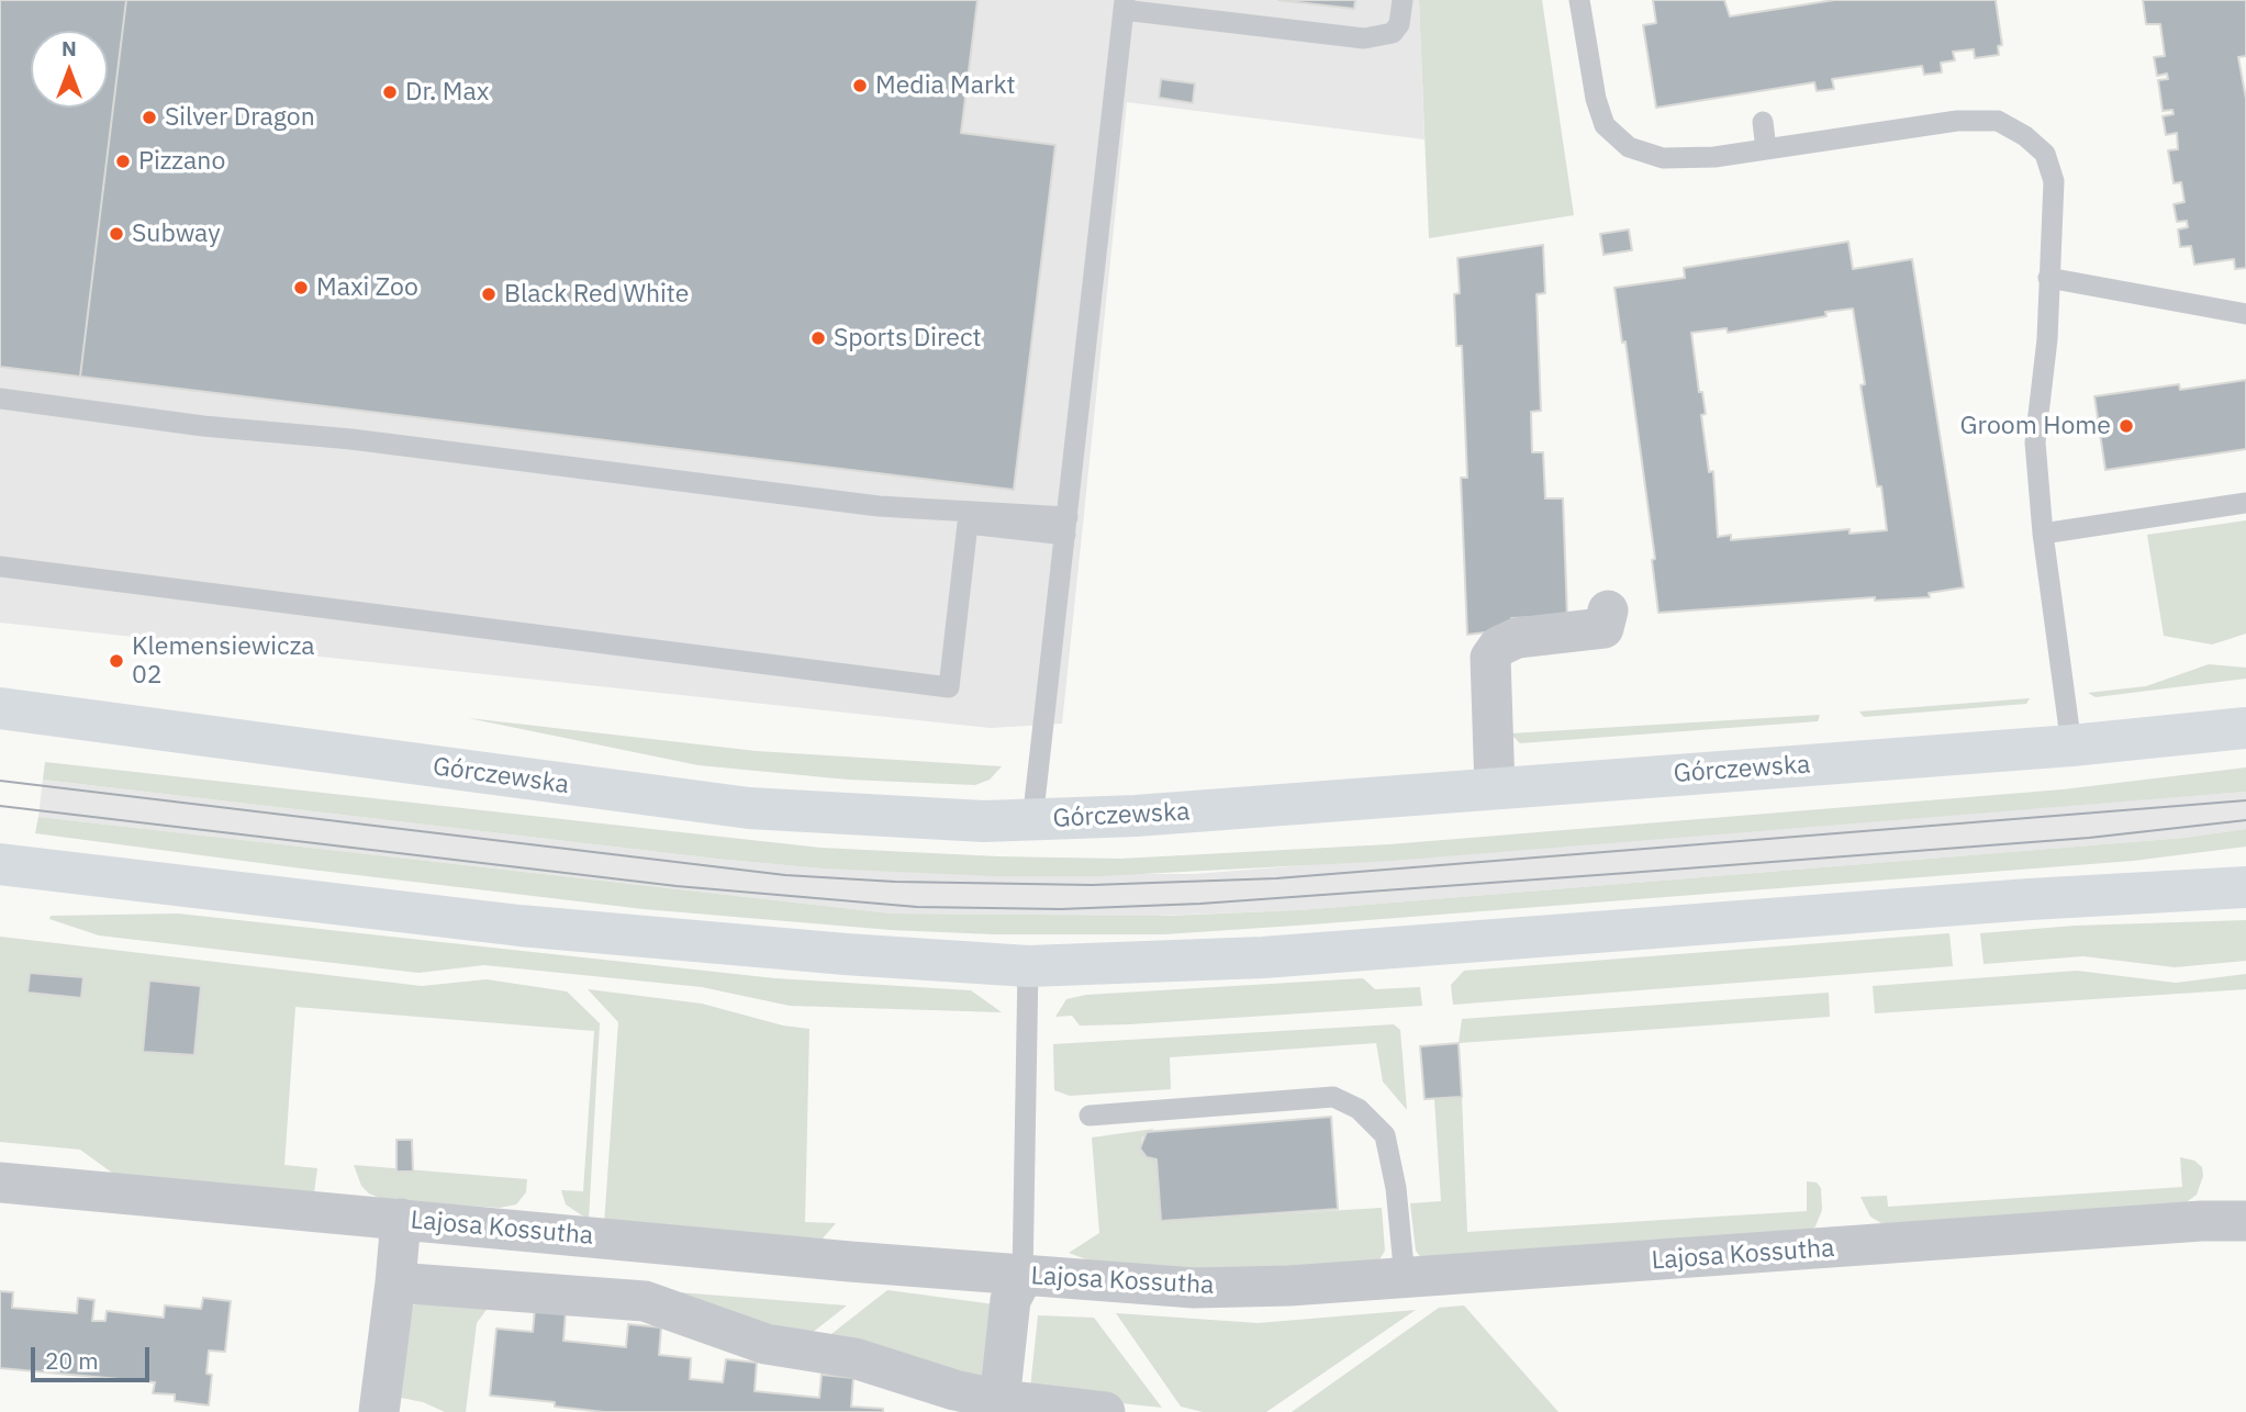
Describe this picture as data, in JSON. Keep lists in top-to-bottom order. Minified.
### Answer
{"streets":{"main road":["Górczewska"],"street":["Lajosa Kossutha"]},"places":["Media Markt","Dr. Max","Silver Dragon","Pizzano","Subway","Maxi Zoo","Black Red White","Sports Direct","Groom Home","Klemensiewicza 02"],"scale_bar":"20 m","north":"top"}
